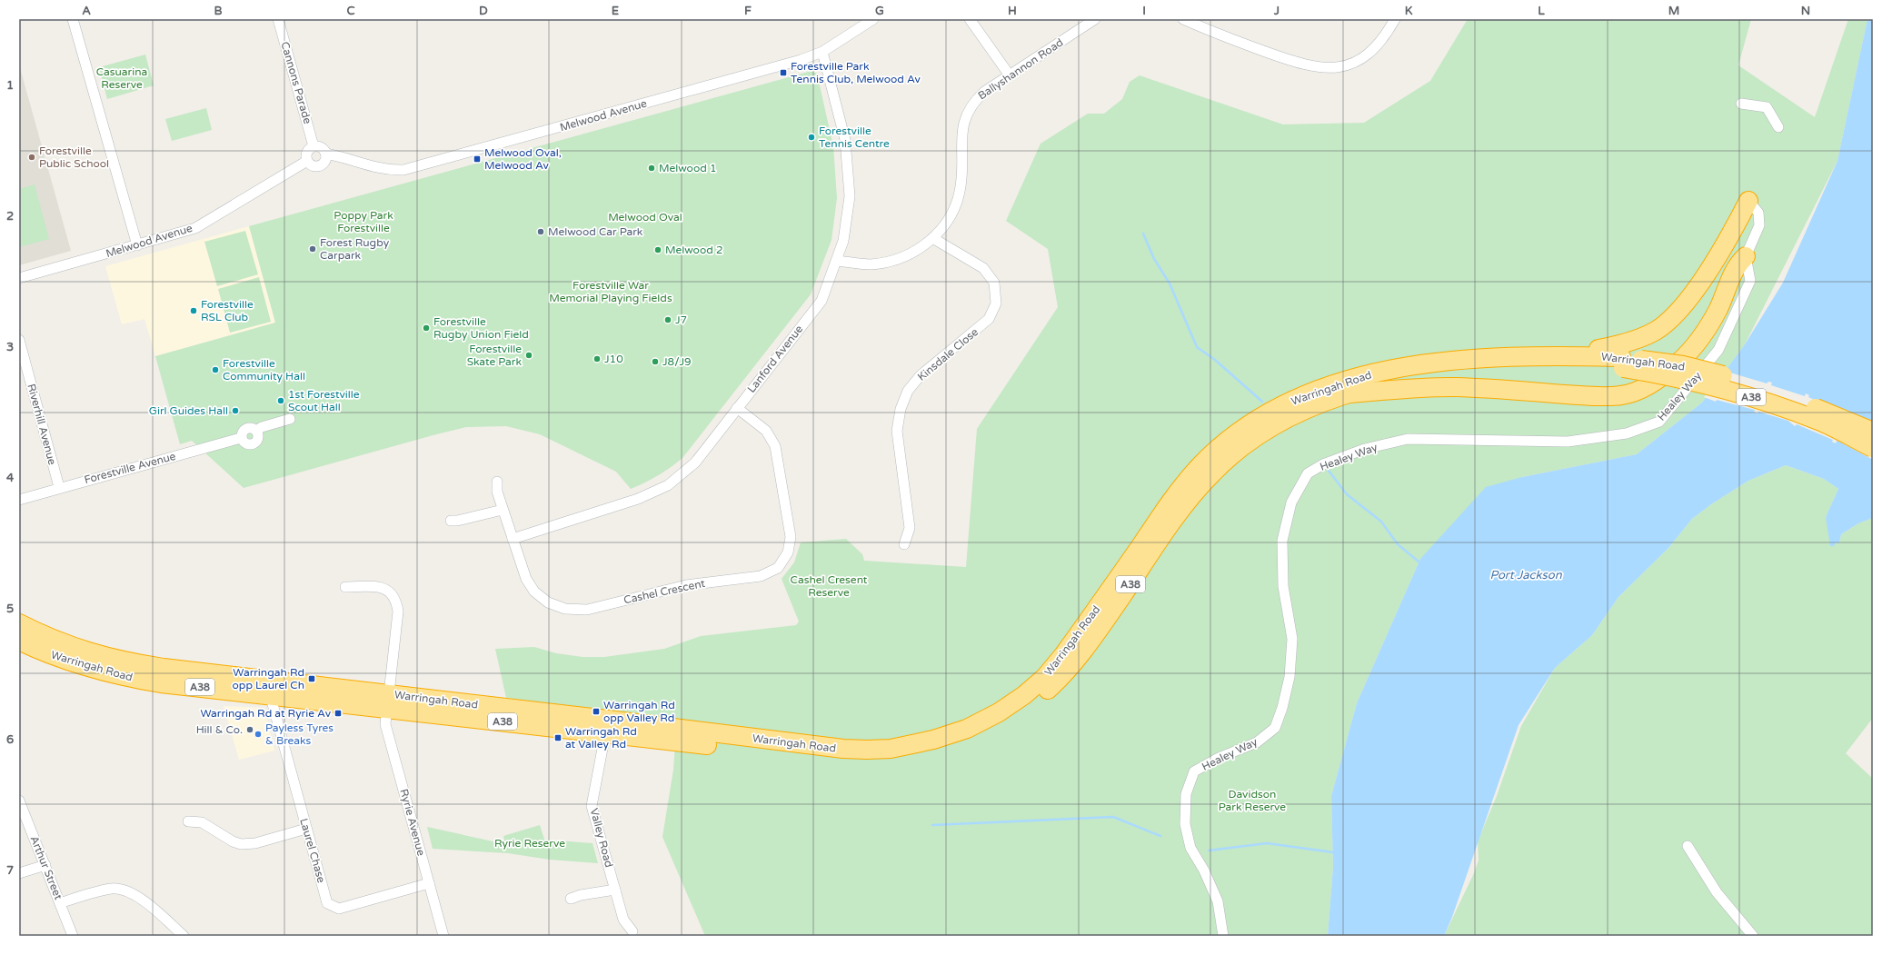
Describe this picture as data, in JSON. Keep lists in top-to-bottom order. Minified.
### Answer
{"streets":{"highway":["Warringah Road","A38"],"street":["Ballyshannon Road","Cannons Parade","Melwood Avenue","Kinsdale Close","Lanford Avenue","Healey Way","Riverhill Avenue","Forestville Avenue","Cashel Crescent","Ryrie Avenue","Valley Road","Laurel Chase","Arthur Street"]},"crossings":[["Ballyshannon Road","Kinsdale Close"],["Ballyshannon Road","Lanford Avenue"],["Cannons Parade","Melwood Avenue"],["Melwood Avenue","Lanford Avenue"],["Lanford Avenue","Cashel Crescent"],["Warringah Road","Ryrie Avenue"],["Warringah Road","Valley Road"],["Warringah Road","Laurel Chase"],["Riverhill Avenue","Forestville Avenue"],["Ryrie Avenue","Laurel Chase"]],"water":["Port Jackson"],"parks":["Casuarina Reserve","Poppy Park Forestville","Melwood Oval","Forestville War Memorial Playing Fields","Cashel Cresent Reserve","Davidson Park Reserve","Ryrie Reserve"],"places":{"transit":["Forestville Park Tennis Club, Melwood Av","Melwood Oval, Melwood Av","Warringah Rd opp Laurel Ch","Warringah Rd opp Valley Rd","Warringah Rd at Ryrie Av","Warringah Rd at Valley Rd"],"other":["Forestville Tennis Centre","Forestville Public School","Melwood 1","Melwood Car Park","Forest Rugby Carpark","Melwood 2","Forestville RSL Club","J7","Forestville Rugby Union Field","Forestville Skate Park","J10","J8/J9","Forestville Community Hall","1st Forestville Scout Hall","Girl Guides Hall","Hill & Co.","Payless Tyres & Breaks"]},"grid":{"columns":["A","B","C","D","E","F","G","H","I","J","K","L","M","N"],"rows":["1","2","3","4","5","6","7"]}}
